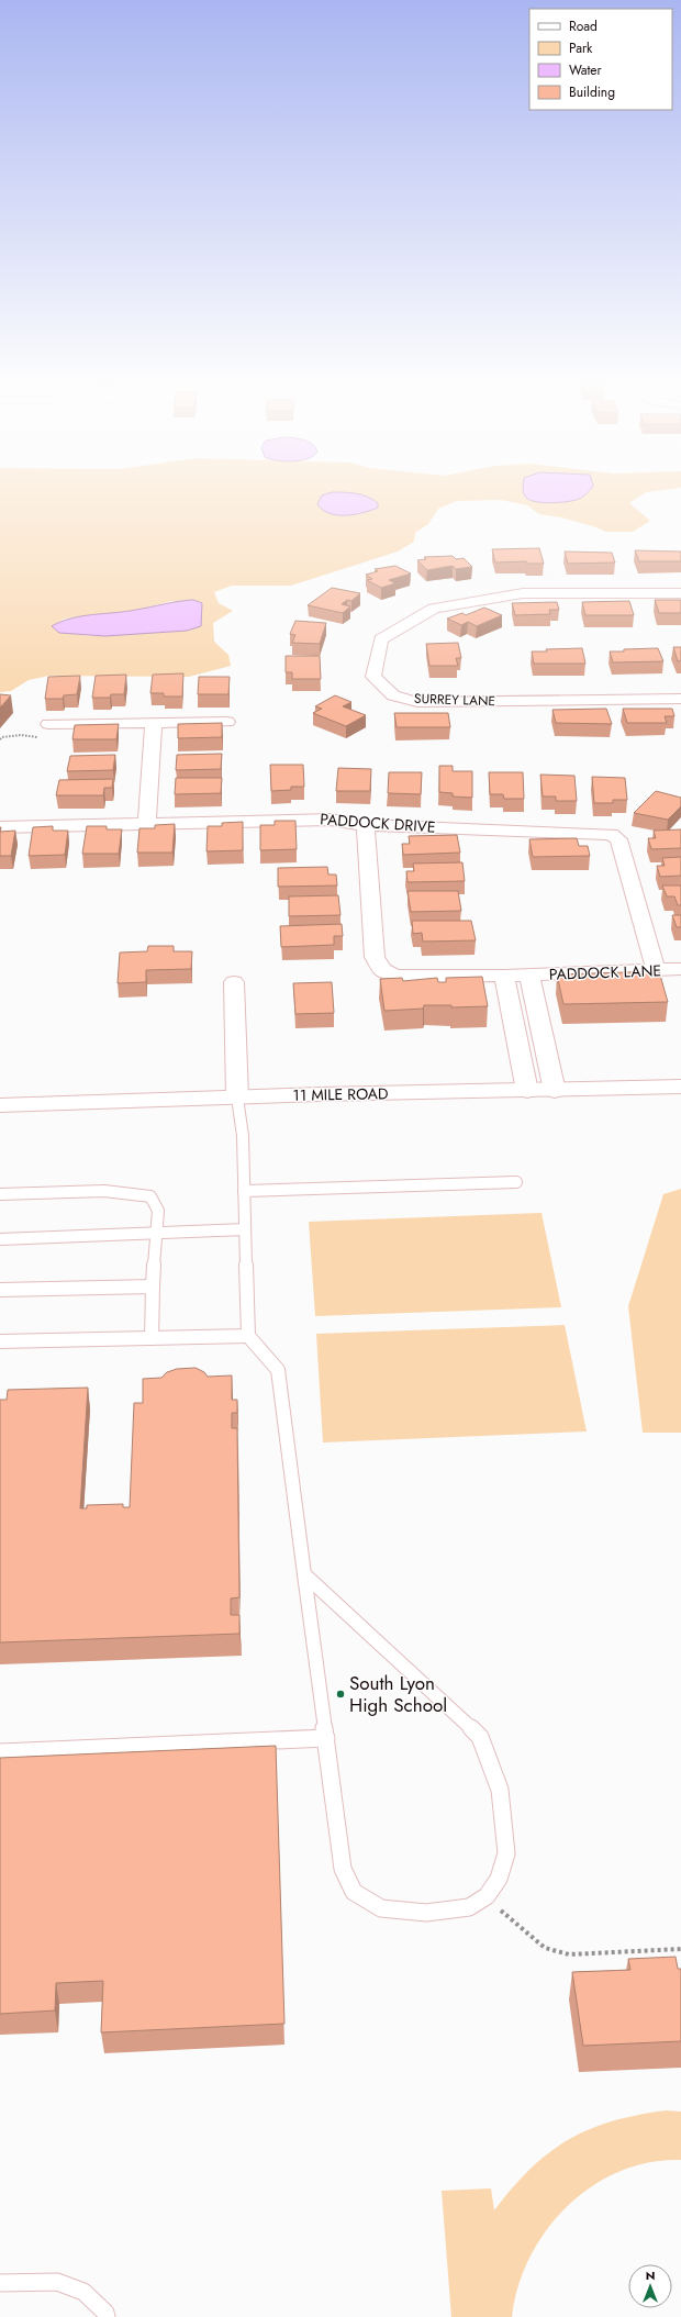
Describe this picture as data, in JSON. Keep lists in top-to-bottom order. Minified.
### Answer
{"streets":{"street":["SURREY LANE","PADDOCK DRIVE","PADDOCK LANE","11 MILE ROAD"]},"crossings":[["PADDOCK DRIVE","PADDOCK LANE"],["PADDOCK LANE","11 MILE ROAD"]],"places":["South Lyon High School"],"legend":["Road","Park","Water","Building"],"north":"top"}
